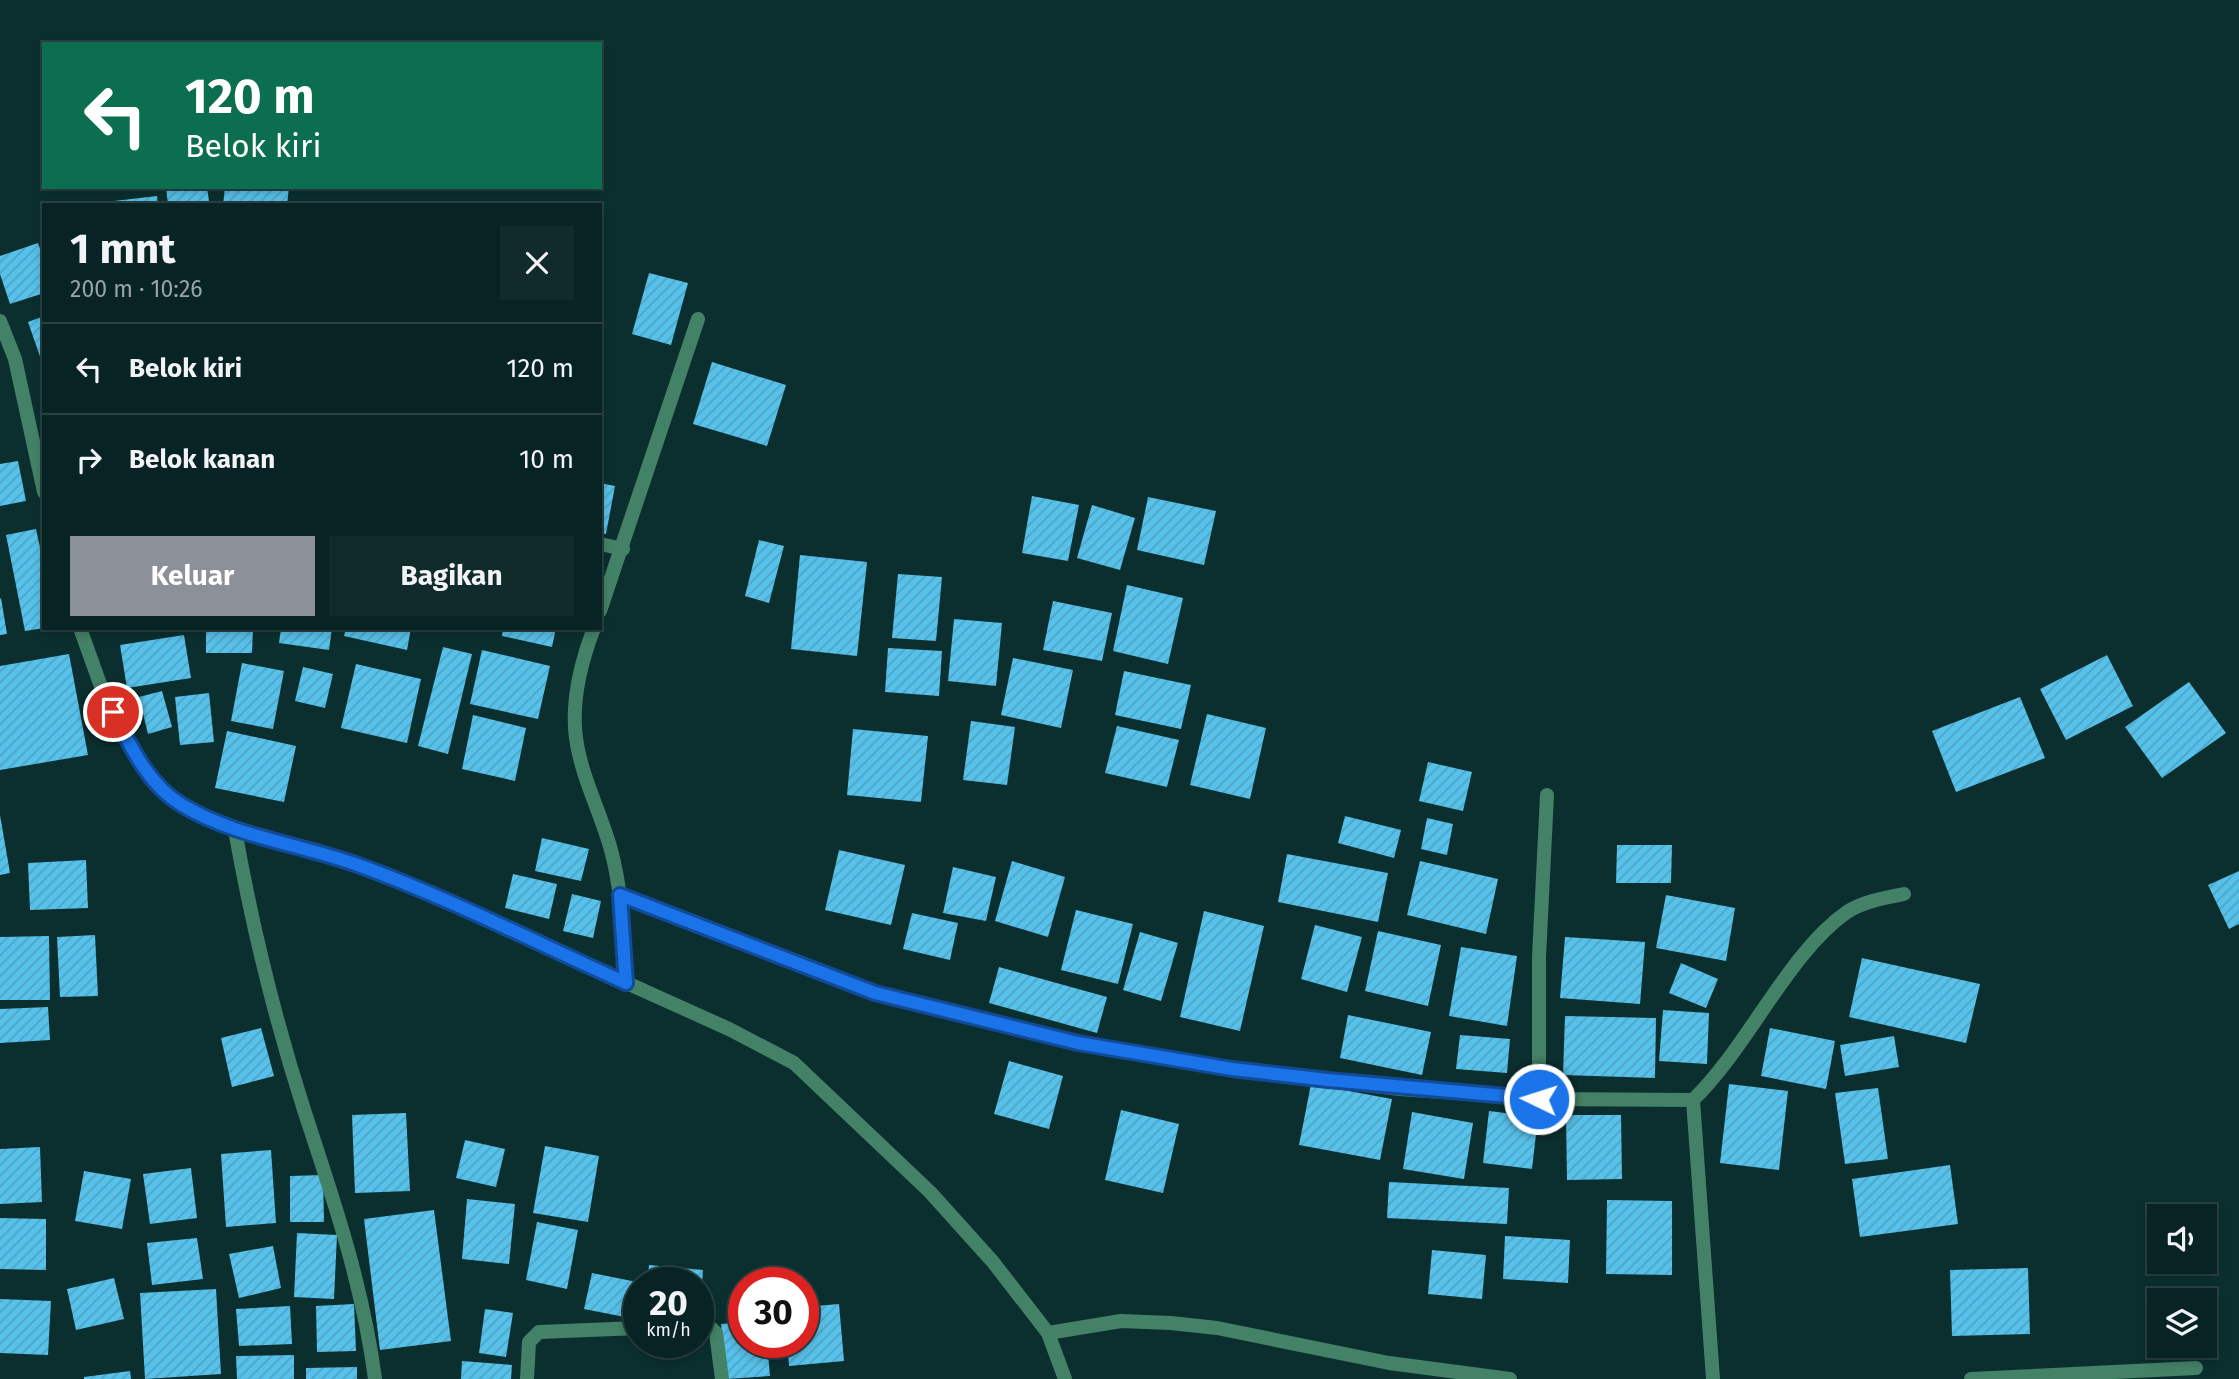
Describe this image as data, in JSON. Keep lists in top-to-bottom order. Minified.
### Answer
{"page":{"turn":["120 m","Belok kiri"],"heading":["1 mnt","200 m · 10:26"],"list":[{"name":"Belok kiri","value":"120 m"},{"name":"Belok kanan","value":"10 m"}],"buttons":["Keluar","Bagikan"],"speed":"20 km/h","limit":"30"}}
